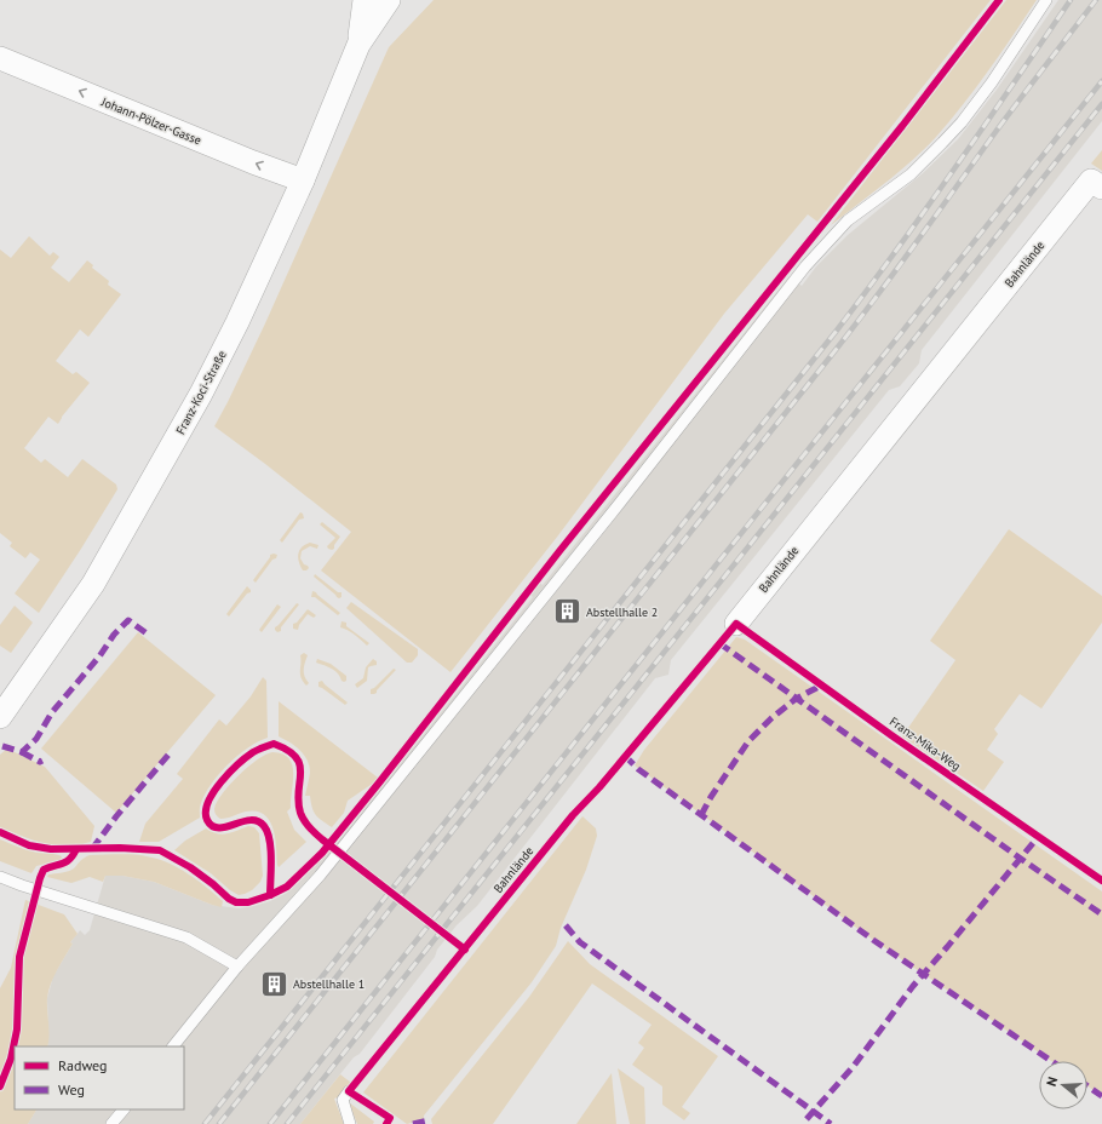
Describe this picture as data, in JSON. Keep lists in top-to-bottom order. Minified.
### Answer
{"streets":{"street":["Johann-Pölzer-Gasse","Bahnlände","Franz-Koci-Straße"],"cycle path":["Franz-Mika-Weg"]},"crossings":[["Johann-Pölzer-Gasse","Franz-Koci-Straße"]],"one_way":["Johann-Pölzer-Gasse"],"places":{"building":["Abstellhalle 2","Abstellhalle 1"]},"legend":["Radweg","Weg"],"north":"left"}
